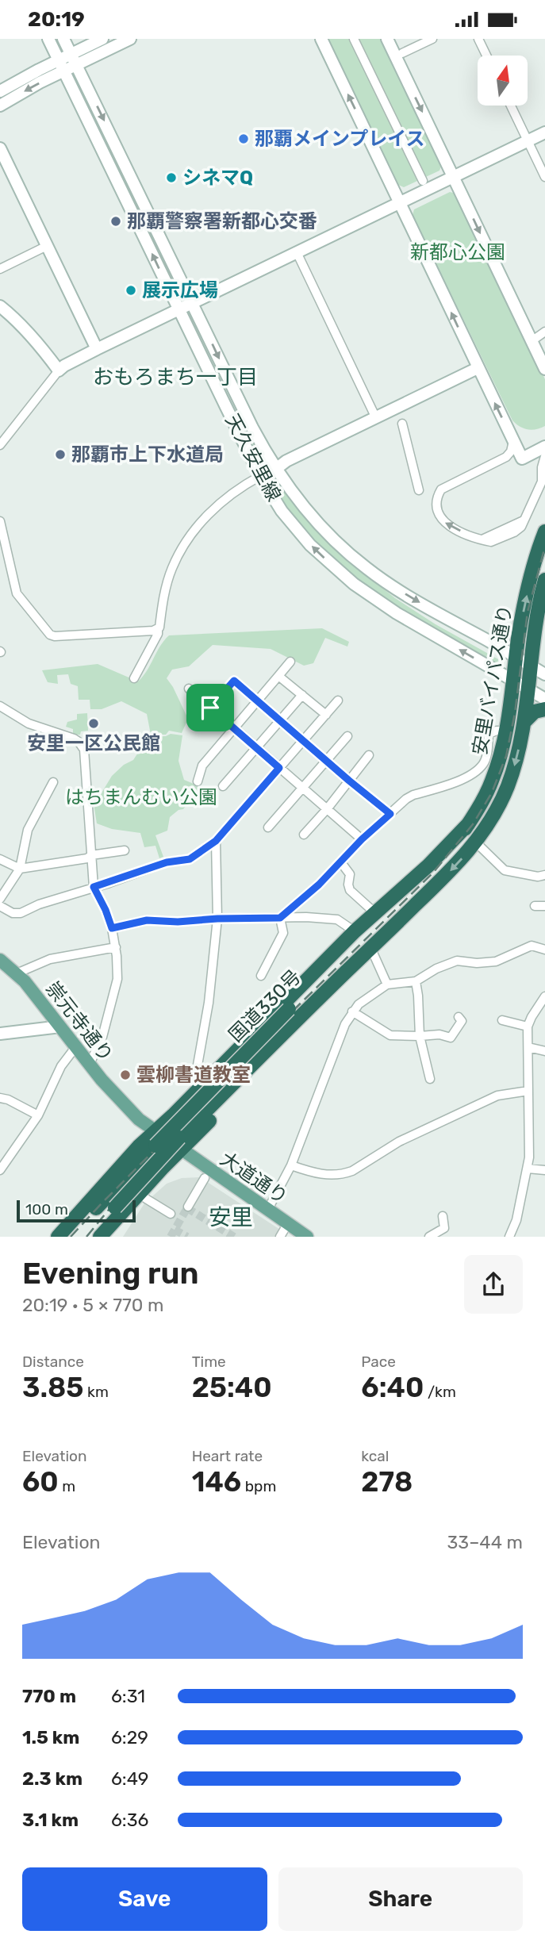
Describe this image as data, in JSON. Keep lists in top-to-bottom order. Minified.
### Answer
{"streets":{"highway":["安里バイパス通り","国道330号"],"main road":["崇元寺通り","大道通り"],"street":["天久安里線"]},"crossings":[["天久安里線","安里バイパス通り"],["安里バイパス通り","国道330号"],["崇元寺通り","大道通り"]],"districts":["おもろまち一丁目","安里"],"parks":["新都心公園","はちまんむい公園"],"places":["那覇メインプレイス","シネマQ","那覇警察署新都心交番","展示広場","那覇市上下水道局","安里一区公民館","雲柳書道教室"],"scale_bar":"100 m","north":"top","page":{"status":"20:19","scale":"100 m","heading":["Evening run","20:19 · 5 × 770 m"],"stats":[["Distance","3.85 km"],["Time","25:40"],["Pace","6:40 /km"],["Elevation","60 m"],["Heart rate","146 bpm"],["kcal","278"]],"chart":["Elevation","33–44 m"],"list":[{"name":"770 m","note":"6:31"},{"name":"1.5 km","note":"6:29"},{"name":"2.3 km","note":"6:49"},{"name":"3.1 km","note":"6:36"}],"buttons":["Save","Share"]}}
